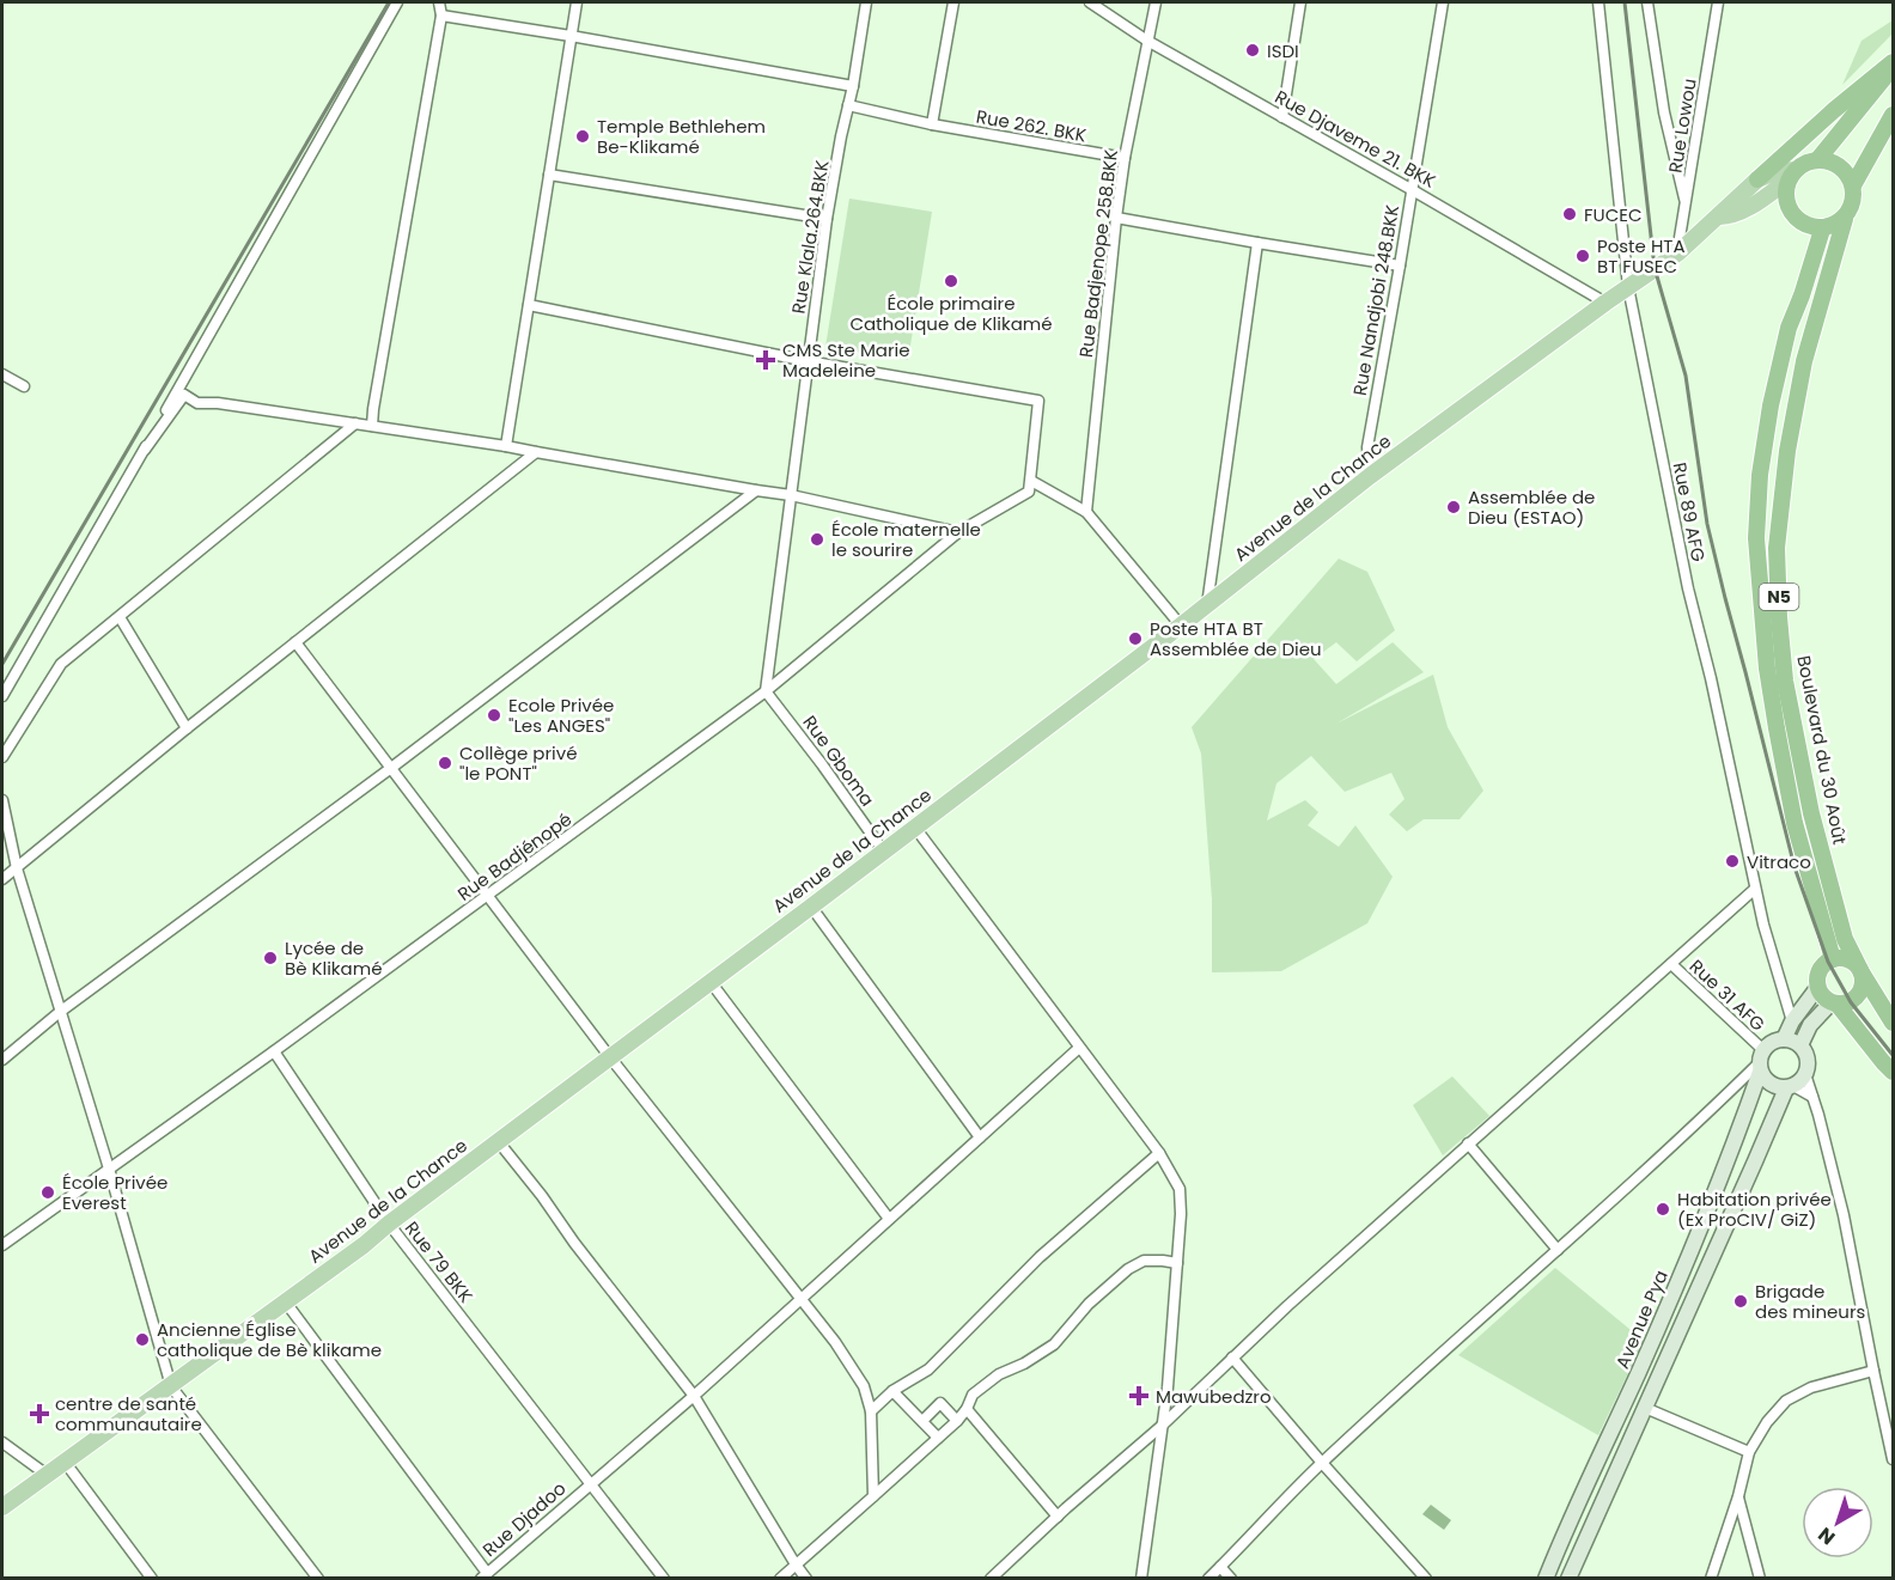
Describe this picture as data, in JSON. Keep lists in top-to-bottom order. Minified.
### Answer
{"streets":{"highway":["N5","Boulevard du 30 Août"],"main road":["Avenue de la Chance","Avenue Pya"],"street":["Rue 262. BKK","Rue Lowou","Rue Djaveme 21. BKK","Rue Klala.264.BKK","Rue Badjenope 258.BKK","Rue Nandjobi 248.BKK","Rue 89 AFG","Rue Gboma","Rue Badjénopé","Rue 31 AFG","Rue 79 BKK","Rue Djadoo"]},"crossings":[["Rue 262. BKK","Rue Klala.264.BKK"],["Rue 262. BKK","Rue Badjenope 258.BKK"],["Rue Lowou","Avenue de la Chance"],["Rue Djaveme 21. BKK","Rue Badjenope 258.BKK"],["Rue Djaveme 21. BKK","Rue Nandjobi 248.BKK"],["Rue Djaveme 21. BKK","Avenue de la Chance"],["Rue Klala.264.BKK","Rue Gboma"],["Rue Klala.264.BKK","Rue Badjénopé"],["Rue Nandjobi 248.BKK","Avenue de la Chance"],["Avenue de la Chance","Rue 89 AFG"],["Avenue de la Chance","Boulevard du 30 Août"],["Avenue de la Chance","Rue Gboma"],["Avenue de la Chance","Rue 79 BKK"],["Rue Gboma","Rue Badjénopé"],["Rue Badjénopé","Rue 79 BKK"],["Rue 31 AFG","Avenue Pya"],["Rue 79 BKK","Rue Djadoo"]],"places":{"other":["ISDI","Temple Bethlehem Be-Klikamé","FUCEC","Poste HTA BT FUSEC","École primaire Catholique de Klikamé","Assemblée de Dieu (ESTAO)","École maternelle le sourire","Poste HTA BT Assemblée de Dieu","Ecole Privée \"Les ANGES\"","Collège privé \"le PONT\"","Vitraco","Lycée de Bè Klikamé","École Privée Everest","Habitation privée (Ex ProCIV/ GiZ)","Brigade des mineurs","Ancienne Église catholique de Bè klikame"],"health":["CMS Ste Marie Madeleine","Mawubedzro","centre de santé communautaire"]},"north":"bottom left"}
